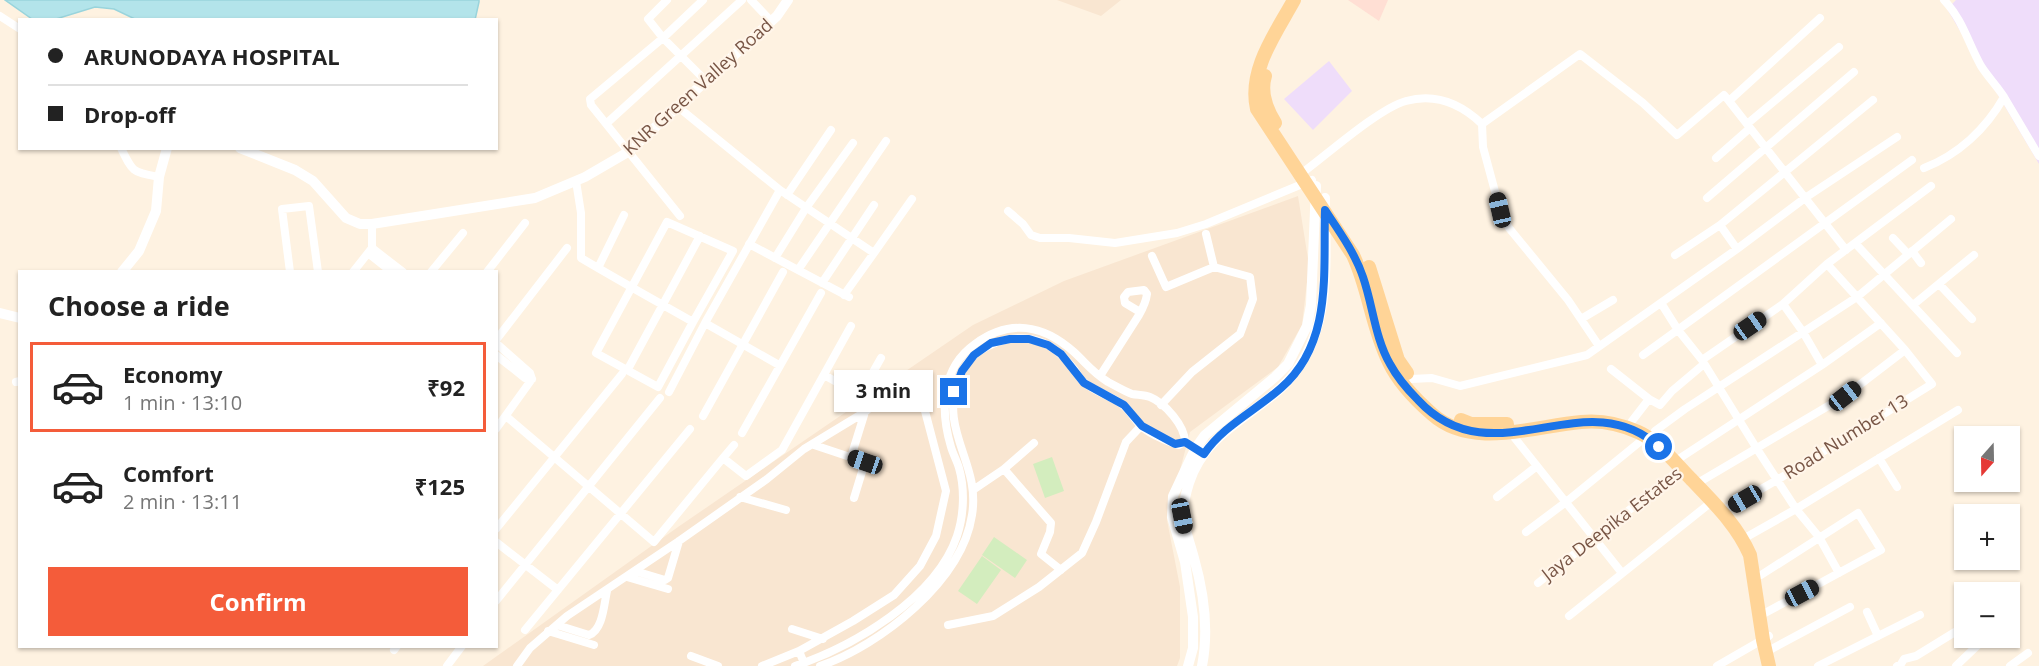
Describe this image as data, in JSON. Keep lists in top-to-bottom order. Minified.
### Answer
{"streets":{"street":["KNR Green Valley Road","Road Number 13","Jaya Deepika Estates"]},"north":"bottom","page":{"banner":["ARUNODAYA HOSPITAL","Drop-off"],"heading":"Choose a ride","list":[{"name":"Economy","note":"1 min · 13:10","value":"₹92"},{"name":"Comfort","note":"2 min · 13:11","value":"₹125"}],"bubble":"3 min","map_buttons":["+","−"],"buttons":"Confirm"}}
